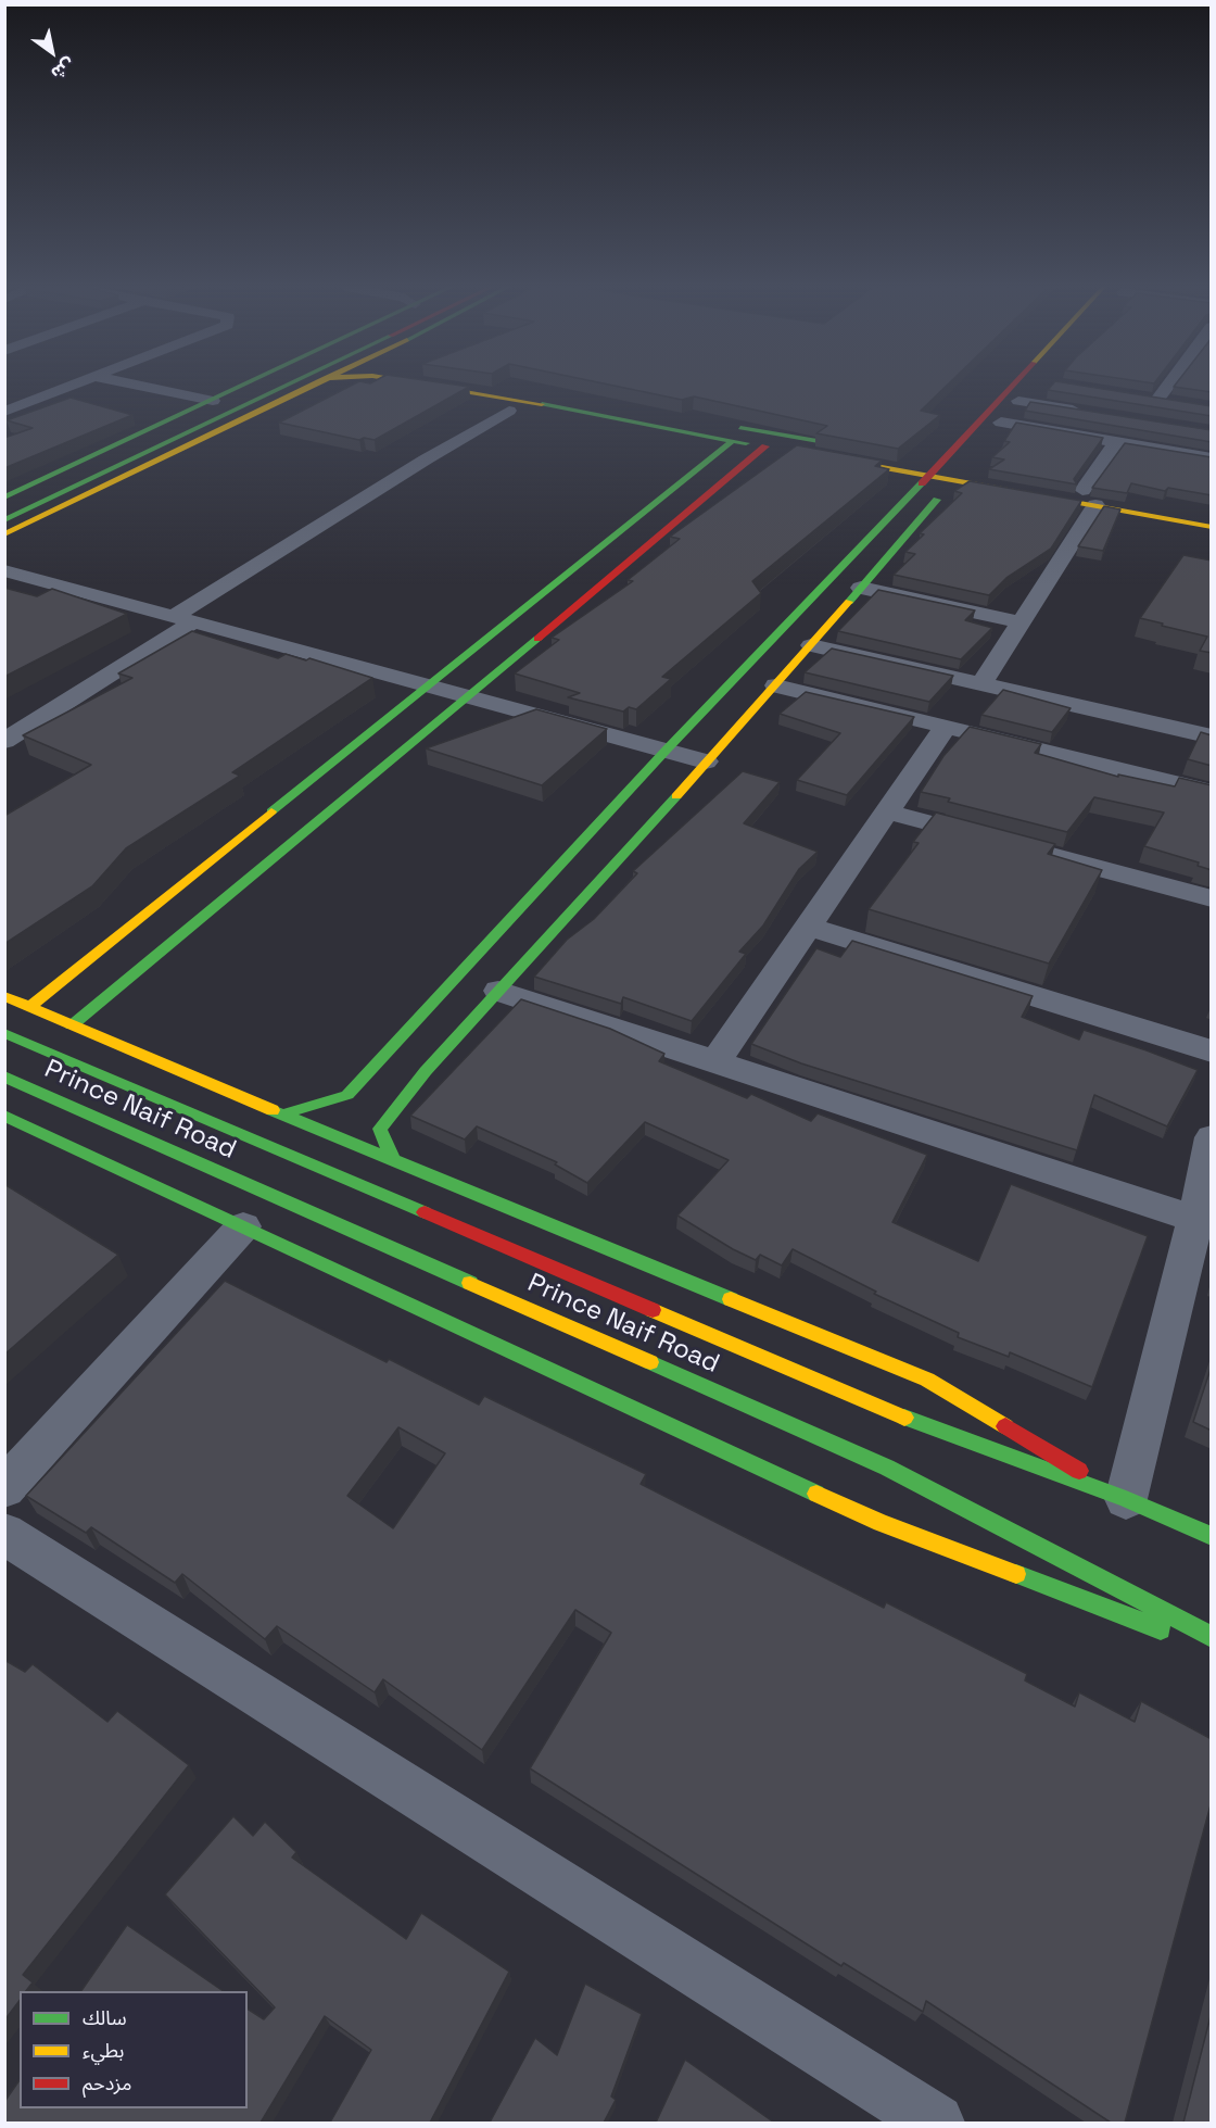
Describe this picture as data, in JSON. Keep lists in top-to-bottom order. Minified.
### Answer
{"streets":{"main road":["Prince Naif Road"]},"legend":["سالك","بطيء","مزدحم"],"north":"bottom right"}
